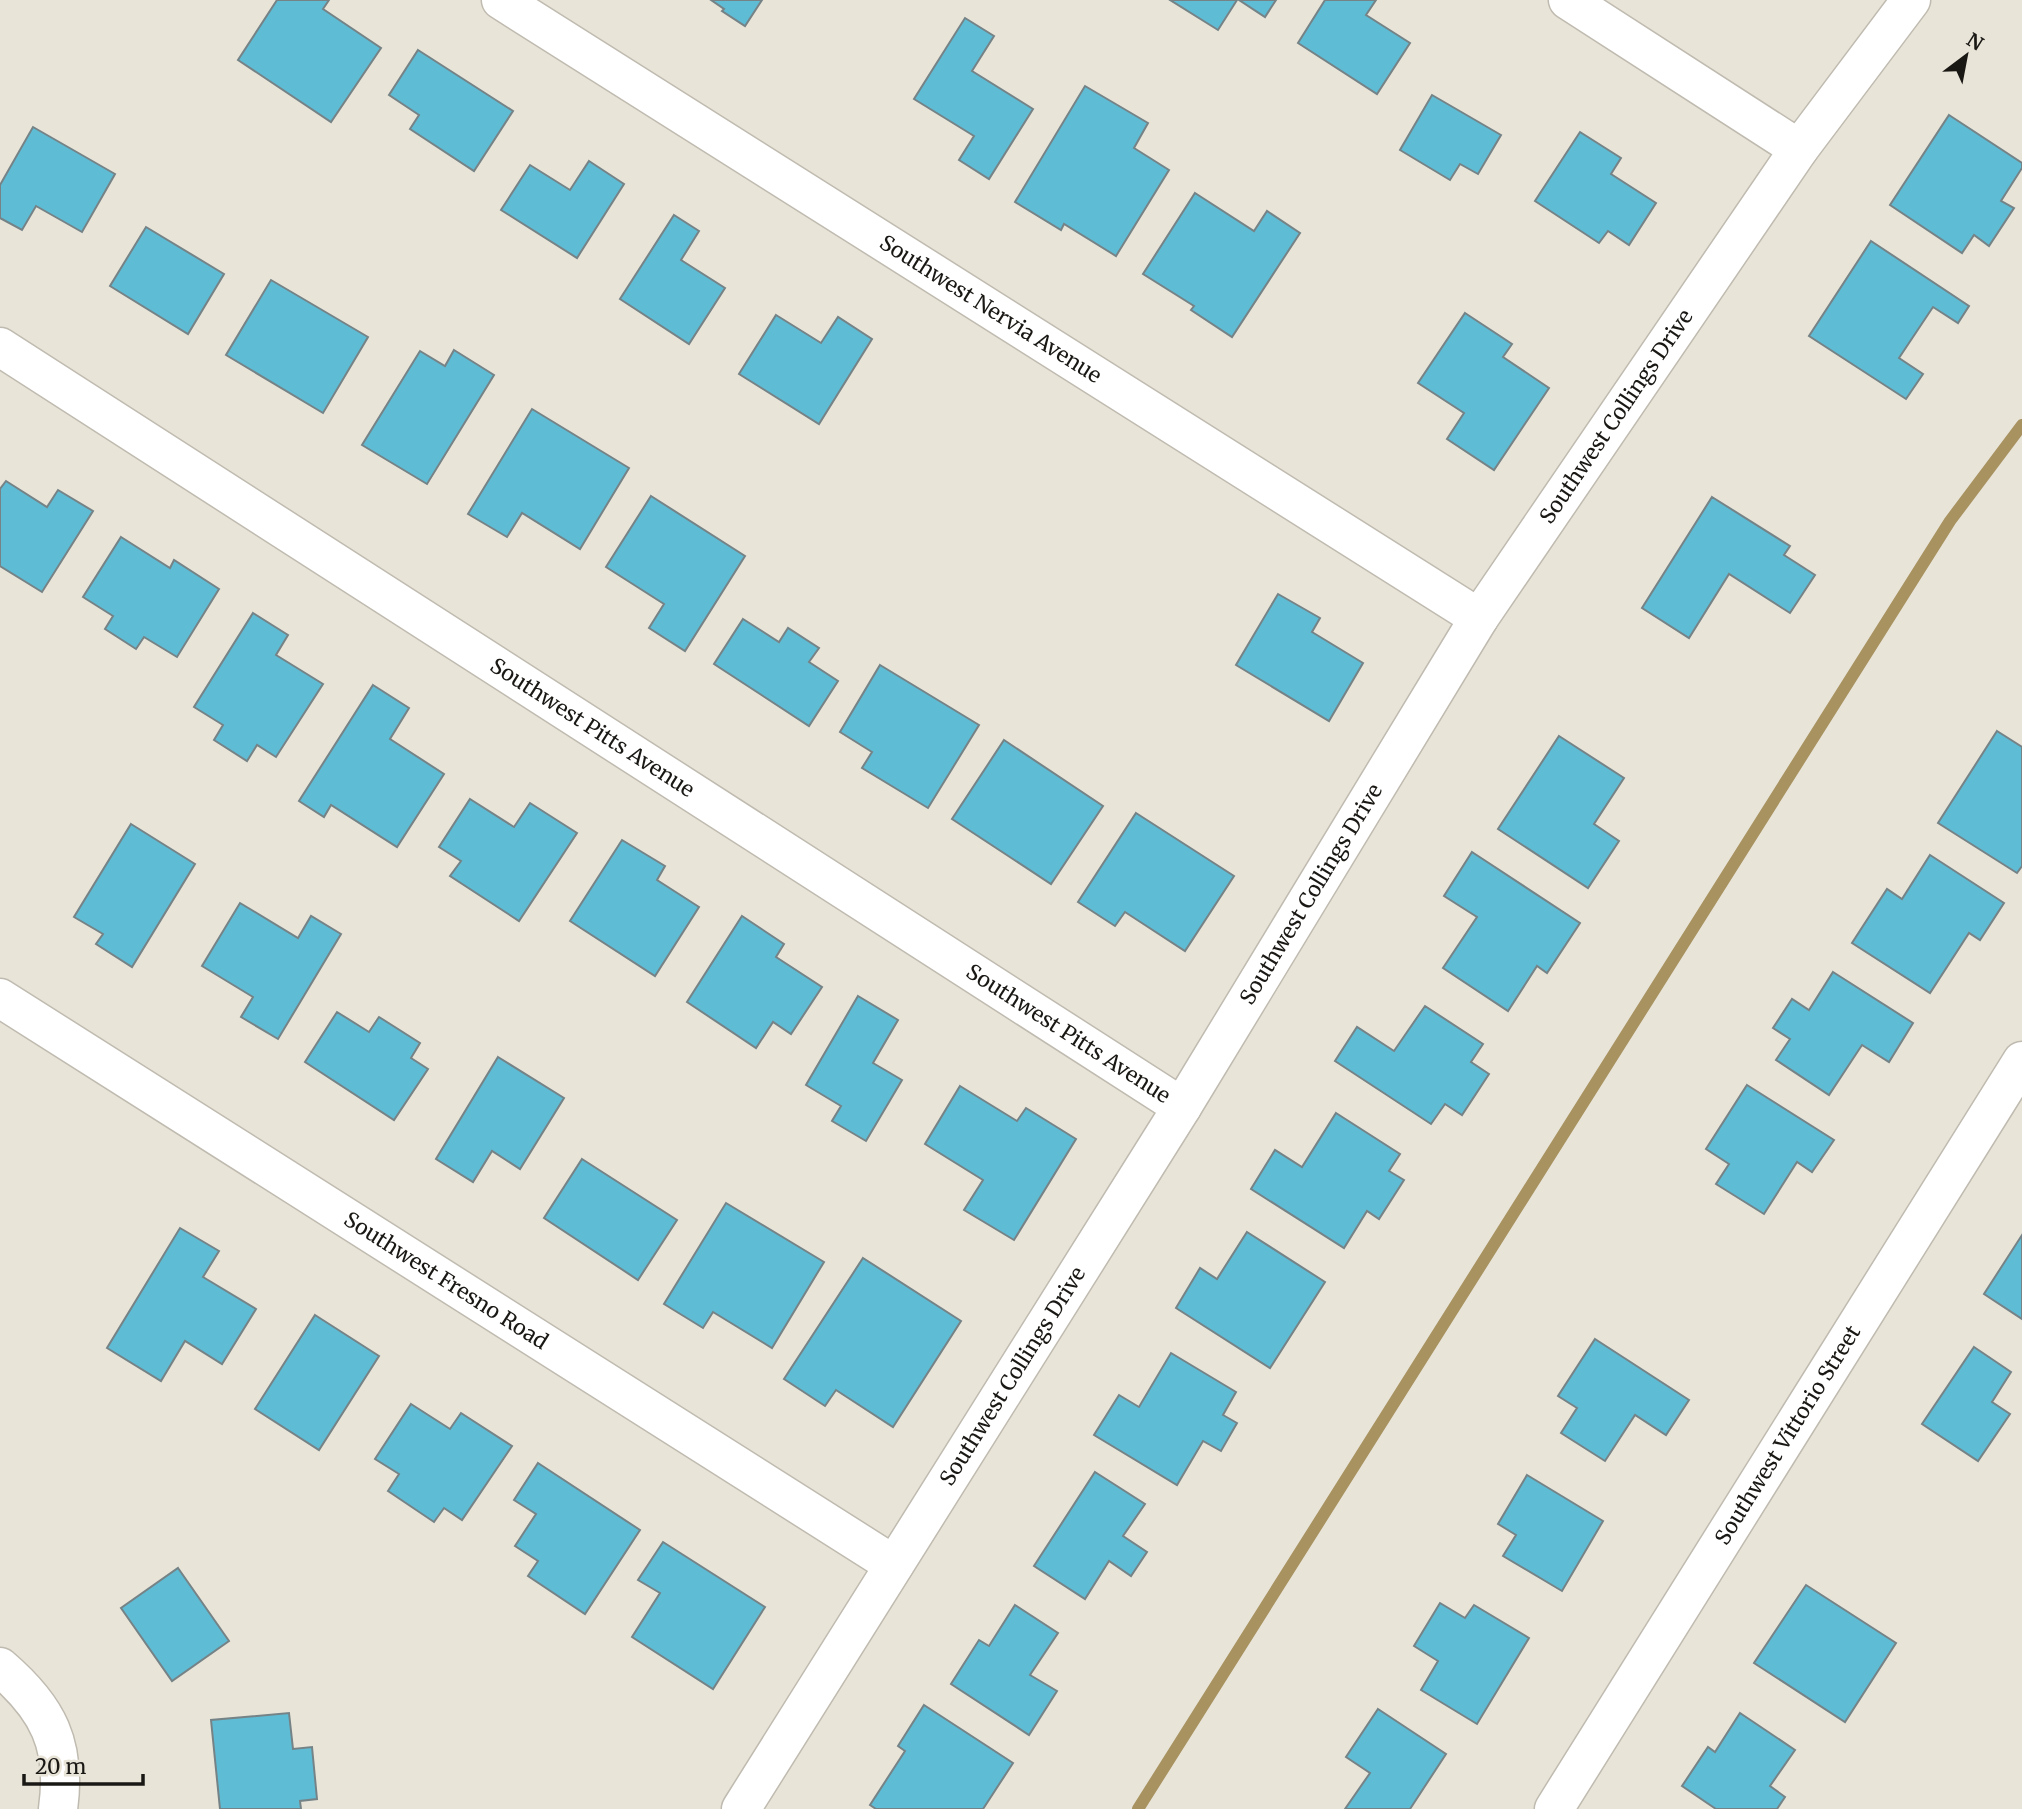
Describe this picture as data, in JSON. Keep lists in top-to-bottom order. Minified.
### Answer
{"streets":{"street":["Southwest Nervia Avenue","Southwest Collings Drive","Southwest Pitts Avenue","Southwest Fresno Road","Southwest Vittorio Street"]},"crossings":[["Southwest Nervia Avenue","Southwest Collings Drive"],["Southwest Collings Drive","Southwest Pitts Avenue"],["Southwest Collings Drive","Southwest Fresno Road"]],"scale_bar":"20 m","north":"top right"}
